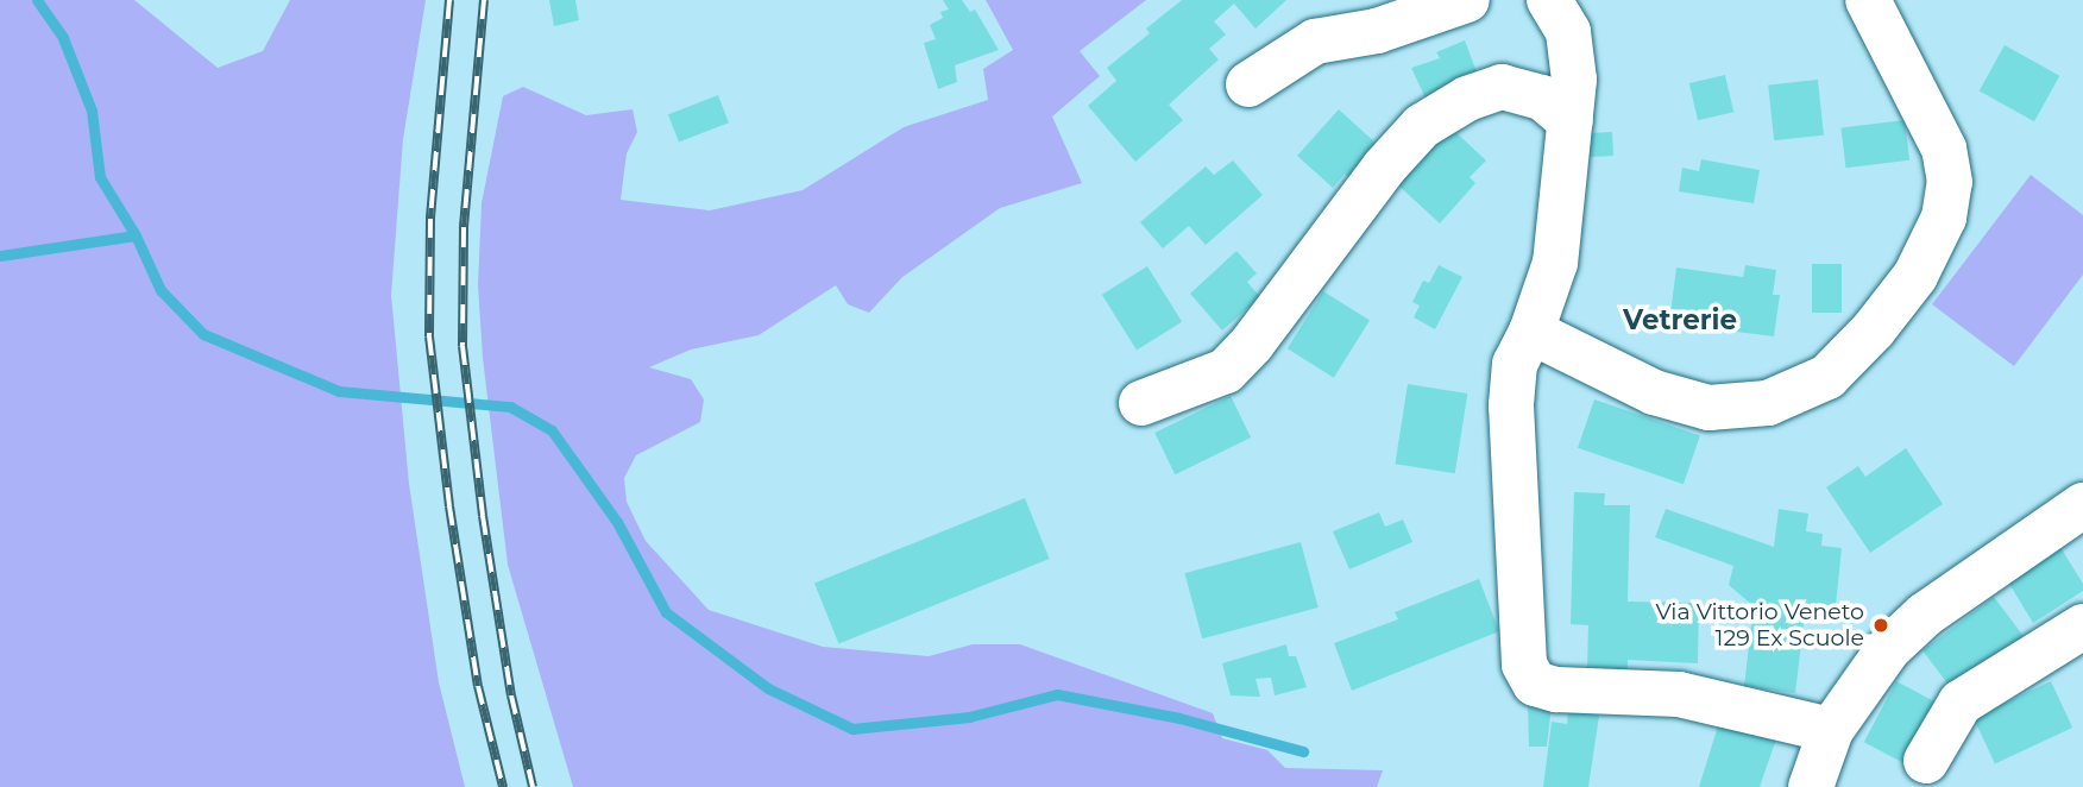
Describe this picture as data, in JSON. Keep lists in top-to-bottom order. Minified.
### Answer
{"districts":["Vetrerie"],"places":["Via Vittorio Veneto 129 Ex Scuole"]}
